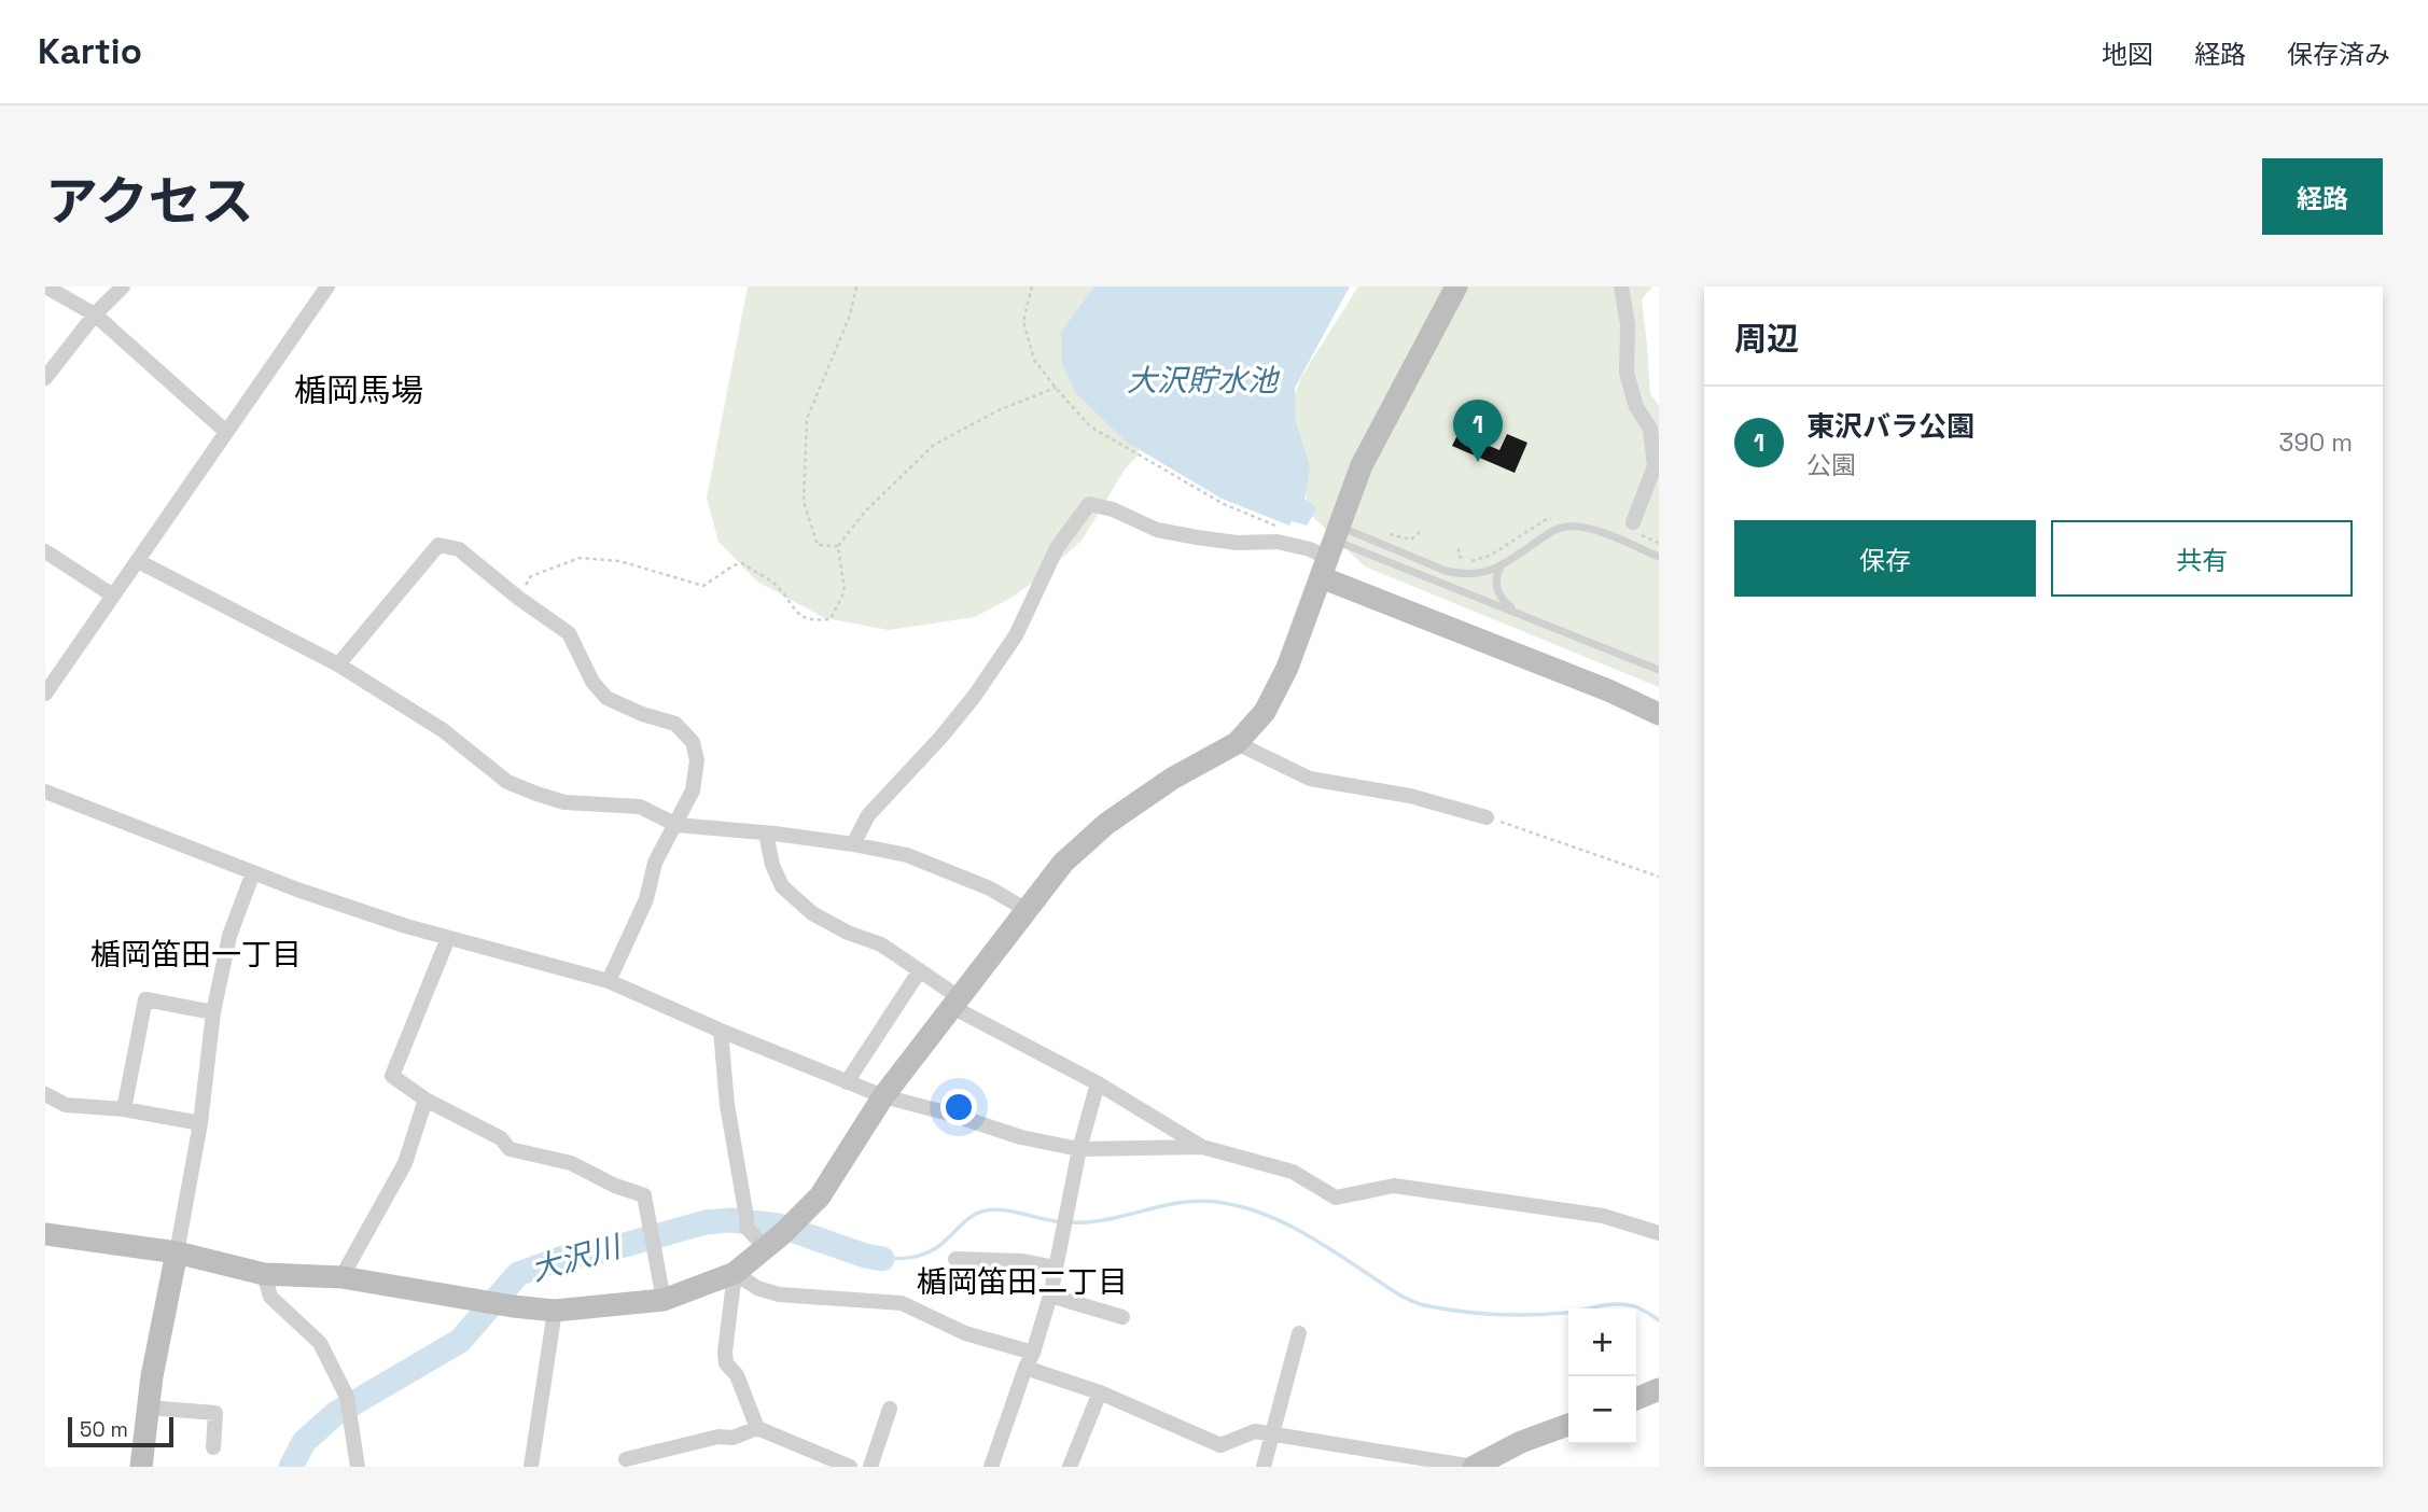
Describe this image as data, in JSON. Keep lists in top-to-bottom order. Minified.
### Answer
{"districts":["楯岡馬場","楯岡笛田一丁目","楯岡笛田二丁目"],"water":["大沢貯水池","大沢川"],"scale_bar":"50 m","page":{"header":"Kartio","nav":["地図","経路","保存済み"],"title":"アクセス","buttons":["経路",["保存","共有"]],"heading":"周辺","list":[{"mark":"1","name":"東沢バラ公園","note":"公園","value":"390 m"}],"pins":"1","map_buttons":["+","−"],"scale":"50 m"}}
